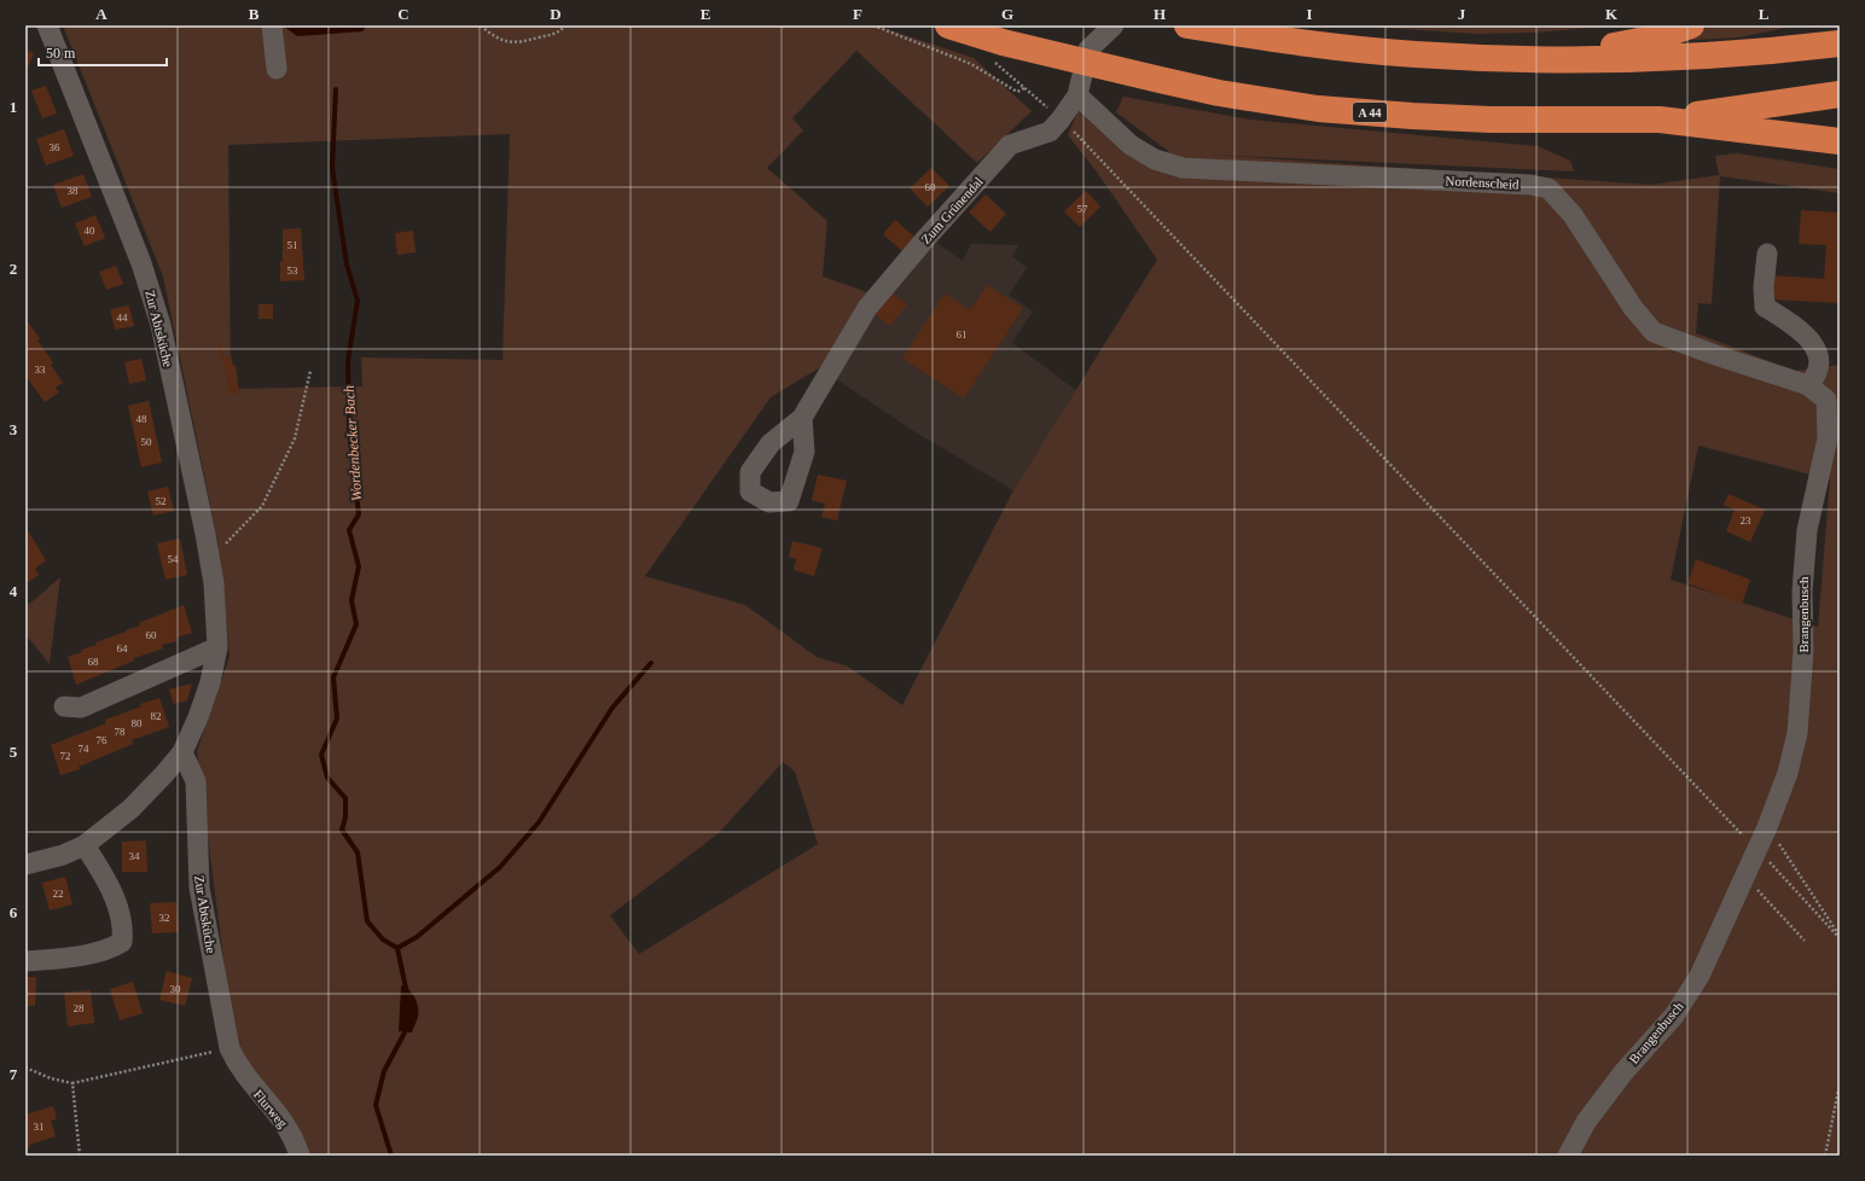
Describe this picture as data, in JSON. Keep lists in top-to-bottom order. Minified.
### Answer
{"streets":{"highway":["A 44"],"street":["Nordenscheid","Zum Grünendal","Zur Abtsküche","Brangenbusch","Flurweg"]},"crossings":[["Nordenscheid","Zum Grünendal"],["Nordenscheid","Brangenbusch"],["Zur Abtsküche","Flurweg"]],"water":["Wordenbecker Bach"],"house_numbers":["36","60","38","57","40","51","53","44","61","33","48","50","52","23","54","60","64","68","82","80","78","76","74","72","34","22","32","30","28","31"],"scale_bar":"50 m","grid":{"columns":["A","B","C","D","E","F","G","H","I","J","K","L"],"rows":["1","2","3","4","5","6","7"]}}
